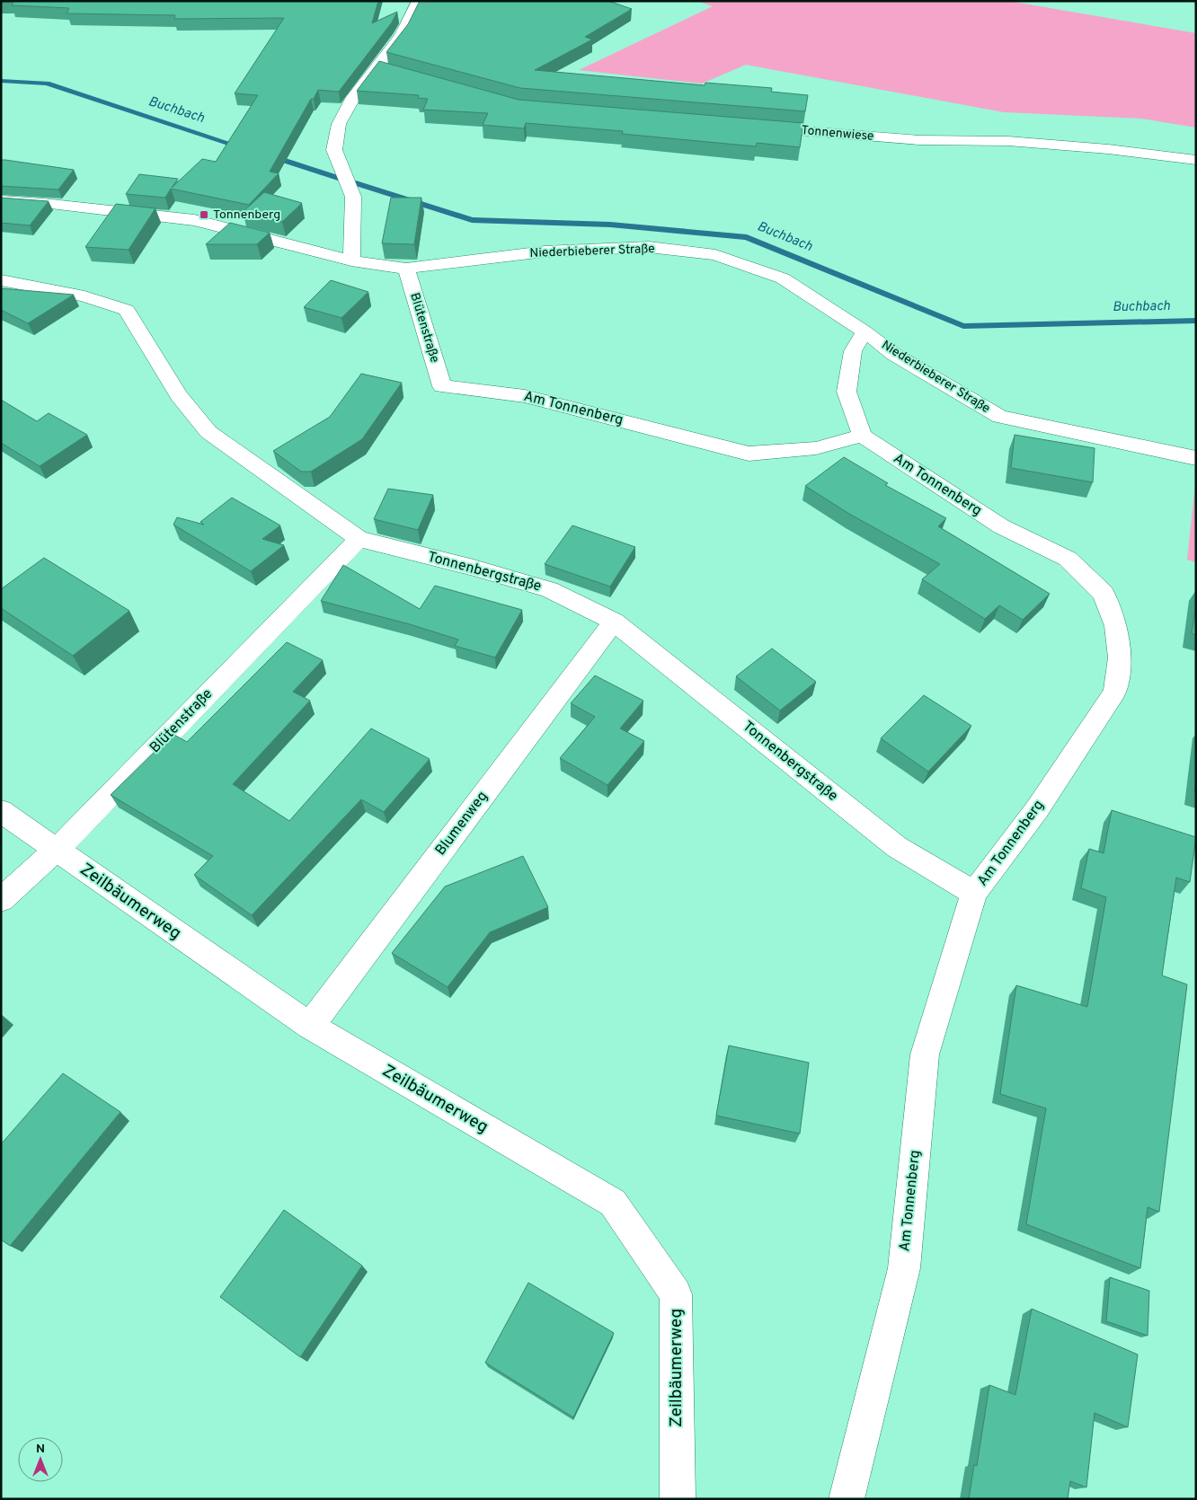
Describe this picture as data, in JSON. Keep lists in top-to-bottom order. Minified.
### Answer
{"streets":{"street":["Tonnenwiese","Niederbieberer Straße","Blütenstraße","Am Tonnenberg","Tonnenbergstraße","Blumenweg","Zeilbäumerweg"]},"crossings":[["Niederbieberer Straße","Blütenstraße"],["Blütenstraße","Am Tonnenberg"],["Blütenstraße","Tonnenbergstraße"],["Blütenstraße","Zeilbäumerweg"],["Am Tonnenberg","Tonnenbergstraße"],["Tonnenbergstraße","Blumenweg"],["Blumenweg","Zeilbäumerweg"]],"water":["Buchbach"],"places":{"transit":["Tonnenberg"]},"north":"top"}
